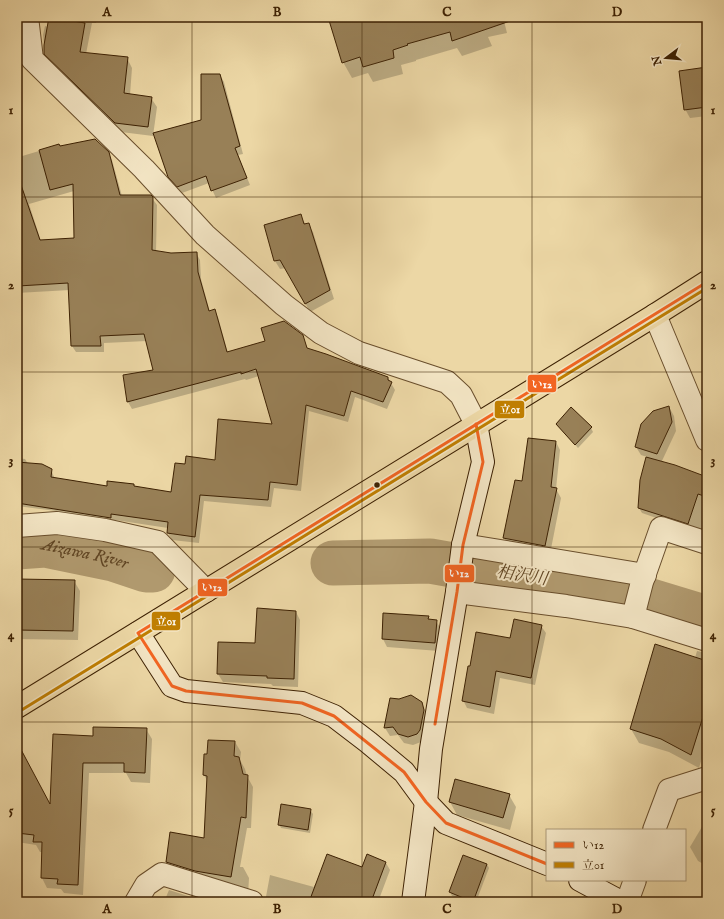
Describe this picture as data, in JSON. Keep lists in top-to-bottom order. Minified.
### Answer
{"water":["Aizawa River","相沢川"],"lines":["transit line い12","transit line 立01"],"legend":["い12","立01"],"north":"left","grid":{"columns":["A","B","C","D"],"rows":["1","2","3","4","5"]}}
